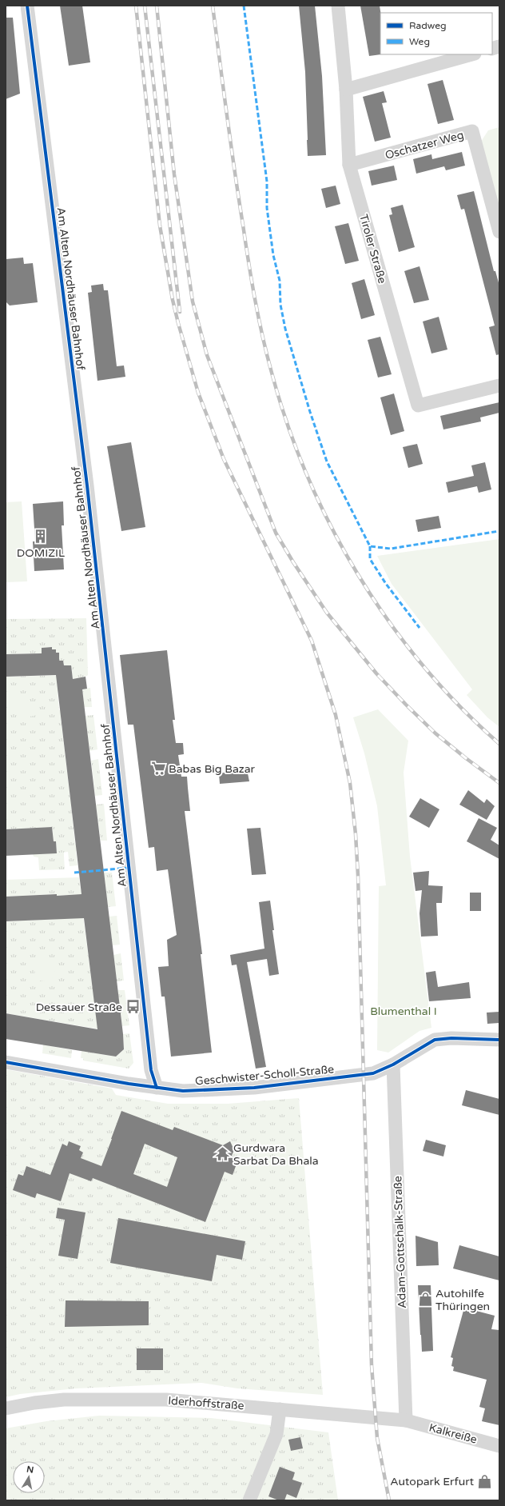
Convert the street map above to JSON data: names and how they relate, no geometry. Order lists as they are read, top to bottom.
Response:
{
  "streets": {
    "street": [
      "Oschatzer Weg",
      "Tiroler Straße",
      "Am Alten Nordhäuser Bahnhof",
      "Geschwister-Scholl-Straße",
      "Adam-Gottschalk-Straße",
      "Iderhoffstraße",
      "Kalkreiße"
    ]
  },
  "crossings": [
    ["Oschatzer Weg", "Tiroler Straße"],
    ["Am Alten Nordhäuser Bahnhof", "Geschwister-Scholl-Straße"],
    ["Geschwister-Scholl-Straße", "Adam-Gottschalk-Straße"],
    ["Adam-Gottschalk-Straße", "Iderhoffstraße"],
    ["Adam-Gottschalk-Straße", "Kalkreiße"],
    ["Iderhoffstraße", "Kalkreiße"]
  ],
  "parks": ["Blumenthal I"],
  "places": {
    "building": ["DOMIZIL"],
    "supermarket": ["Babas Big Bazar"],
    "bus stop": ["Dessauer Straße"],
    "temple": ["Gurdwara Sarbat Da Bhala"],
    "shop": ["Autohilfe Thüringen", "Autopark Erfurt"]
  },
  "legend": ["Radweg", "Weg"],
  "north": "top"
}
